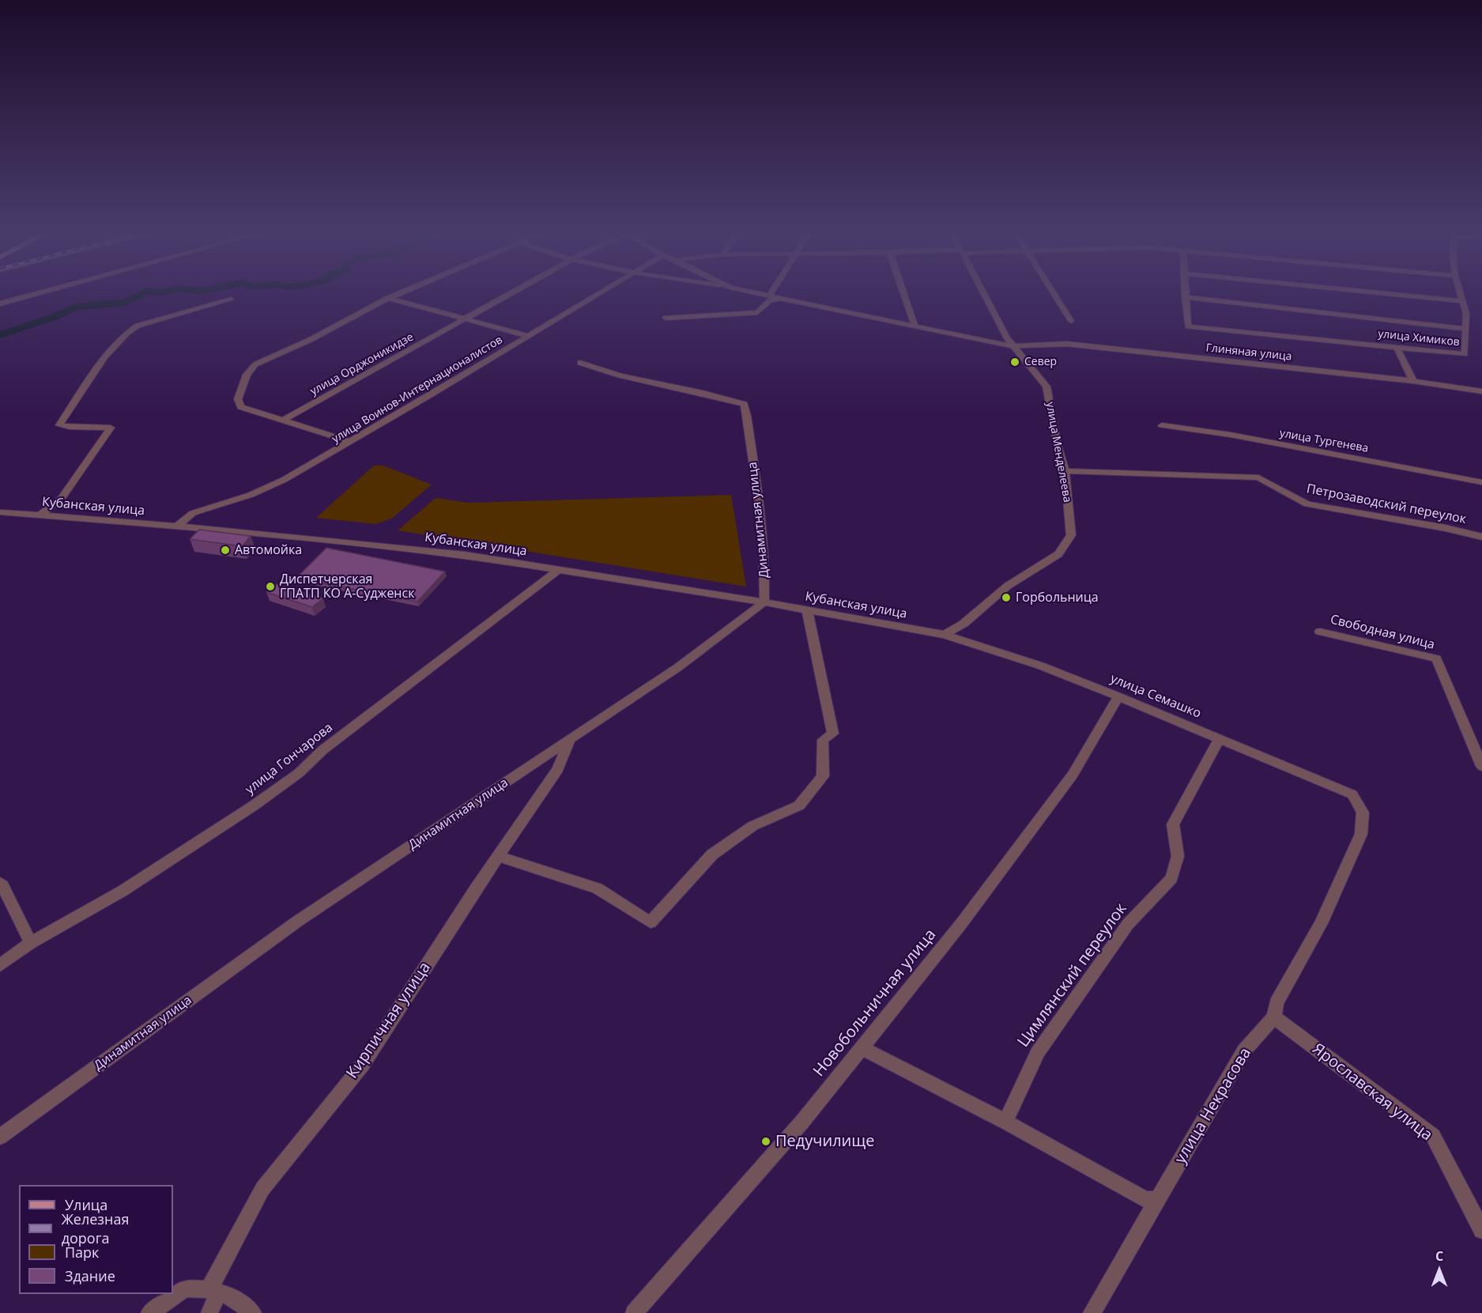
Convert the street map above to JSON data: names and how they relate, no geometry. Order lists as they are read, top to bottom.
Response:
{
  "streets": {
    "street": [
      "улица Химиков",
      "Глиняная улица",
      "улица Орджоникидзе",
      "улица Воинов-Интернационалистов",
      "улица Тургенева",
      "улица Менделеева",
      "Петрозаводский переулок",
      "Кубанская улица",
      "Динамитная улица",
      "Свободная улица",
      "улица Семашко",
      "улица Гончарова",
      "Цимлянский переулок",
      "Новобольничная улица",
      "Кирпичная улица",
      "Ярославская улица",
      "улица Некрасова"
    ]
  },
  "crossings": [
    ["Глиняная улица", "улица Менделеева"],
    ["улица Воинов-Интернационалистов", "Кубанская улица"],
    ["улица Менделеева", "Петрозаводский переулок"],
    ["улица Менделеева", "Кубанская улица"],
    ["улица Менделеева", "улица Семашко"],
    ["Кубанская улица", "Динамитная улица"],
    ["Кубанская улица", "улица Семашко"],
    ["Кубанская улица", "улица Гончарова"],
    ["Динамитная улица", "Кирпичная улица"],
    ["улица Семашко", "Цимлянский переулок"],
    ["улица Семашко", "Новобольничная улица"],
    ["улица Семашко", "улица Некрасова"],
    ["Ярославская улица", "улица Некрасова"]
  ],
  "places": [
    "Север",
    "Автомойка",
    "Диспетчерская ГПАТП КО А-Судженск",
    "Горбольница",
    "Педучилище"
  ],
  "legend": [
    "Улица",
    "Железная дорога",
    "Парк",
    "Здание"
  ],
  "north": "top"
}
